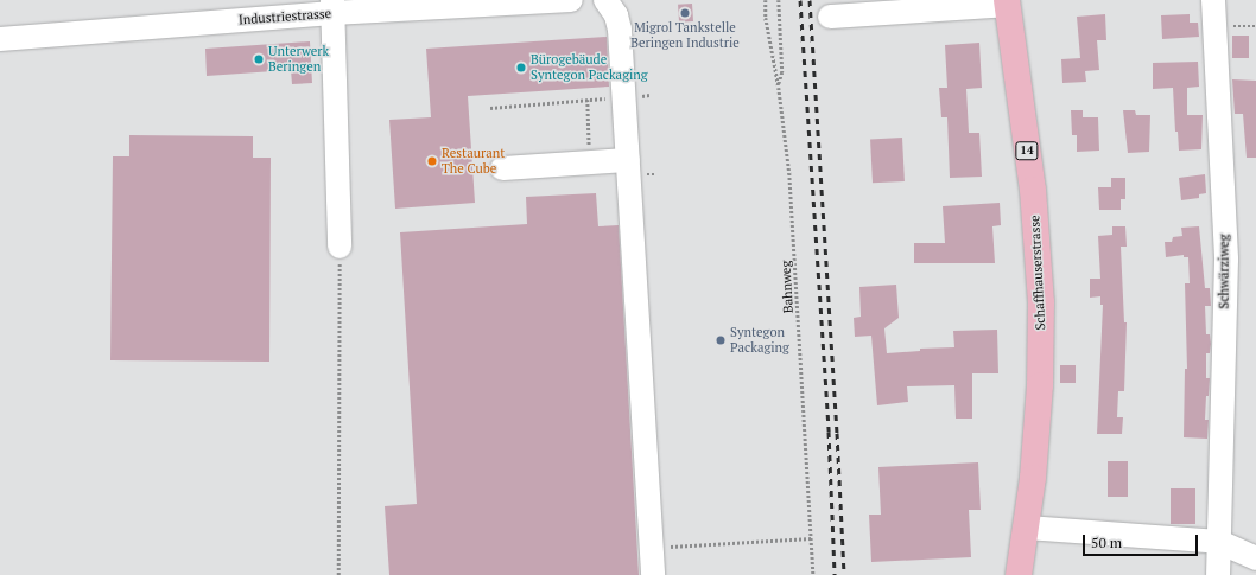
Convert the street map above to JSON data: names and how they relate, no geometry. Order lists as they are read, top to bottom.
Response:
{
  "streets": {
    "main road": ["14", "Schaffhauserstrasse"],
    "street": ["Industriestrasse", "Schwärziweg"],
    "path": ["Bahnweg"]
  },
  "places": [
    "Migrol Tankstelle Beringen Industrie",
    "Unterwerk Beringen",
    "Bürogebäude Syntegon Packaging",
    "Restaurant The Cube",
    "Syntegon Packaging"
  ],
  "scale_bar": "50 m"
}
